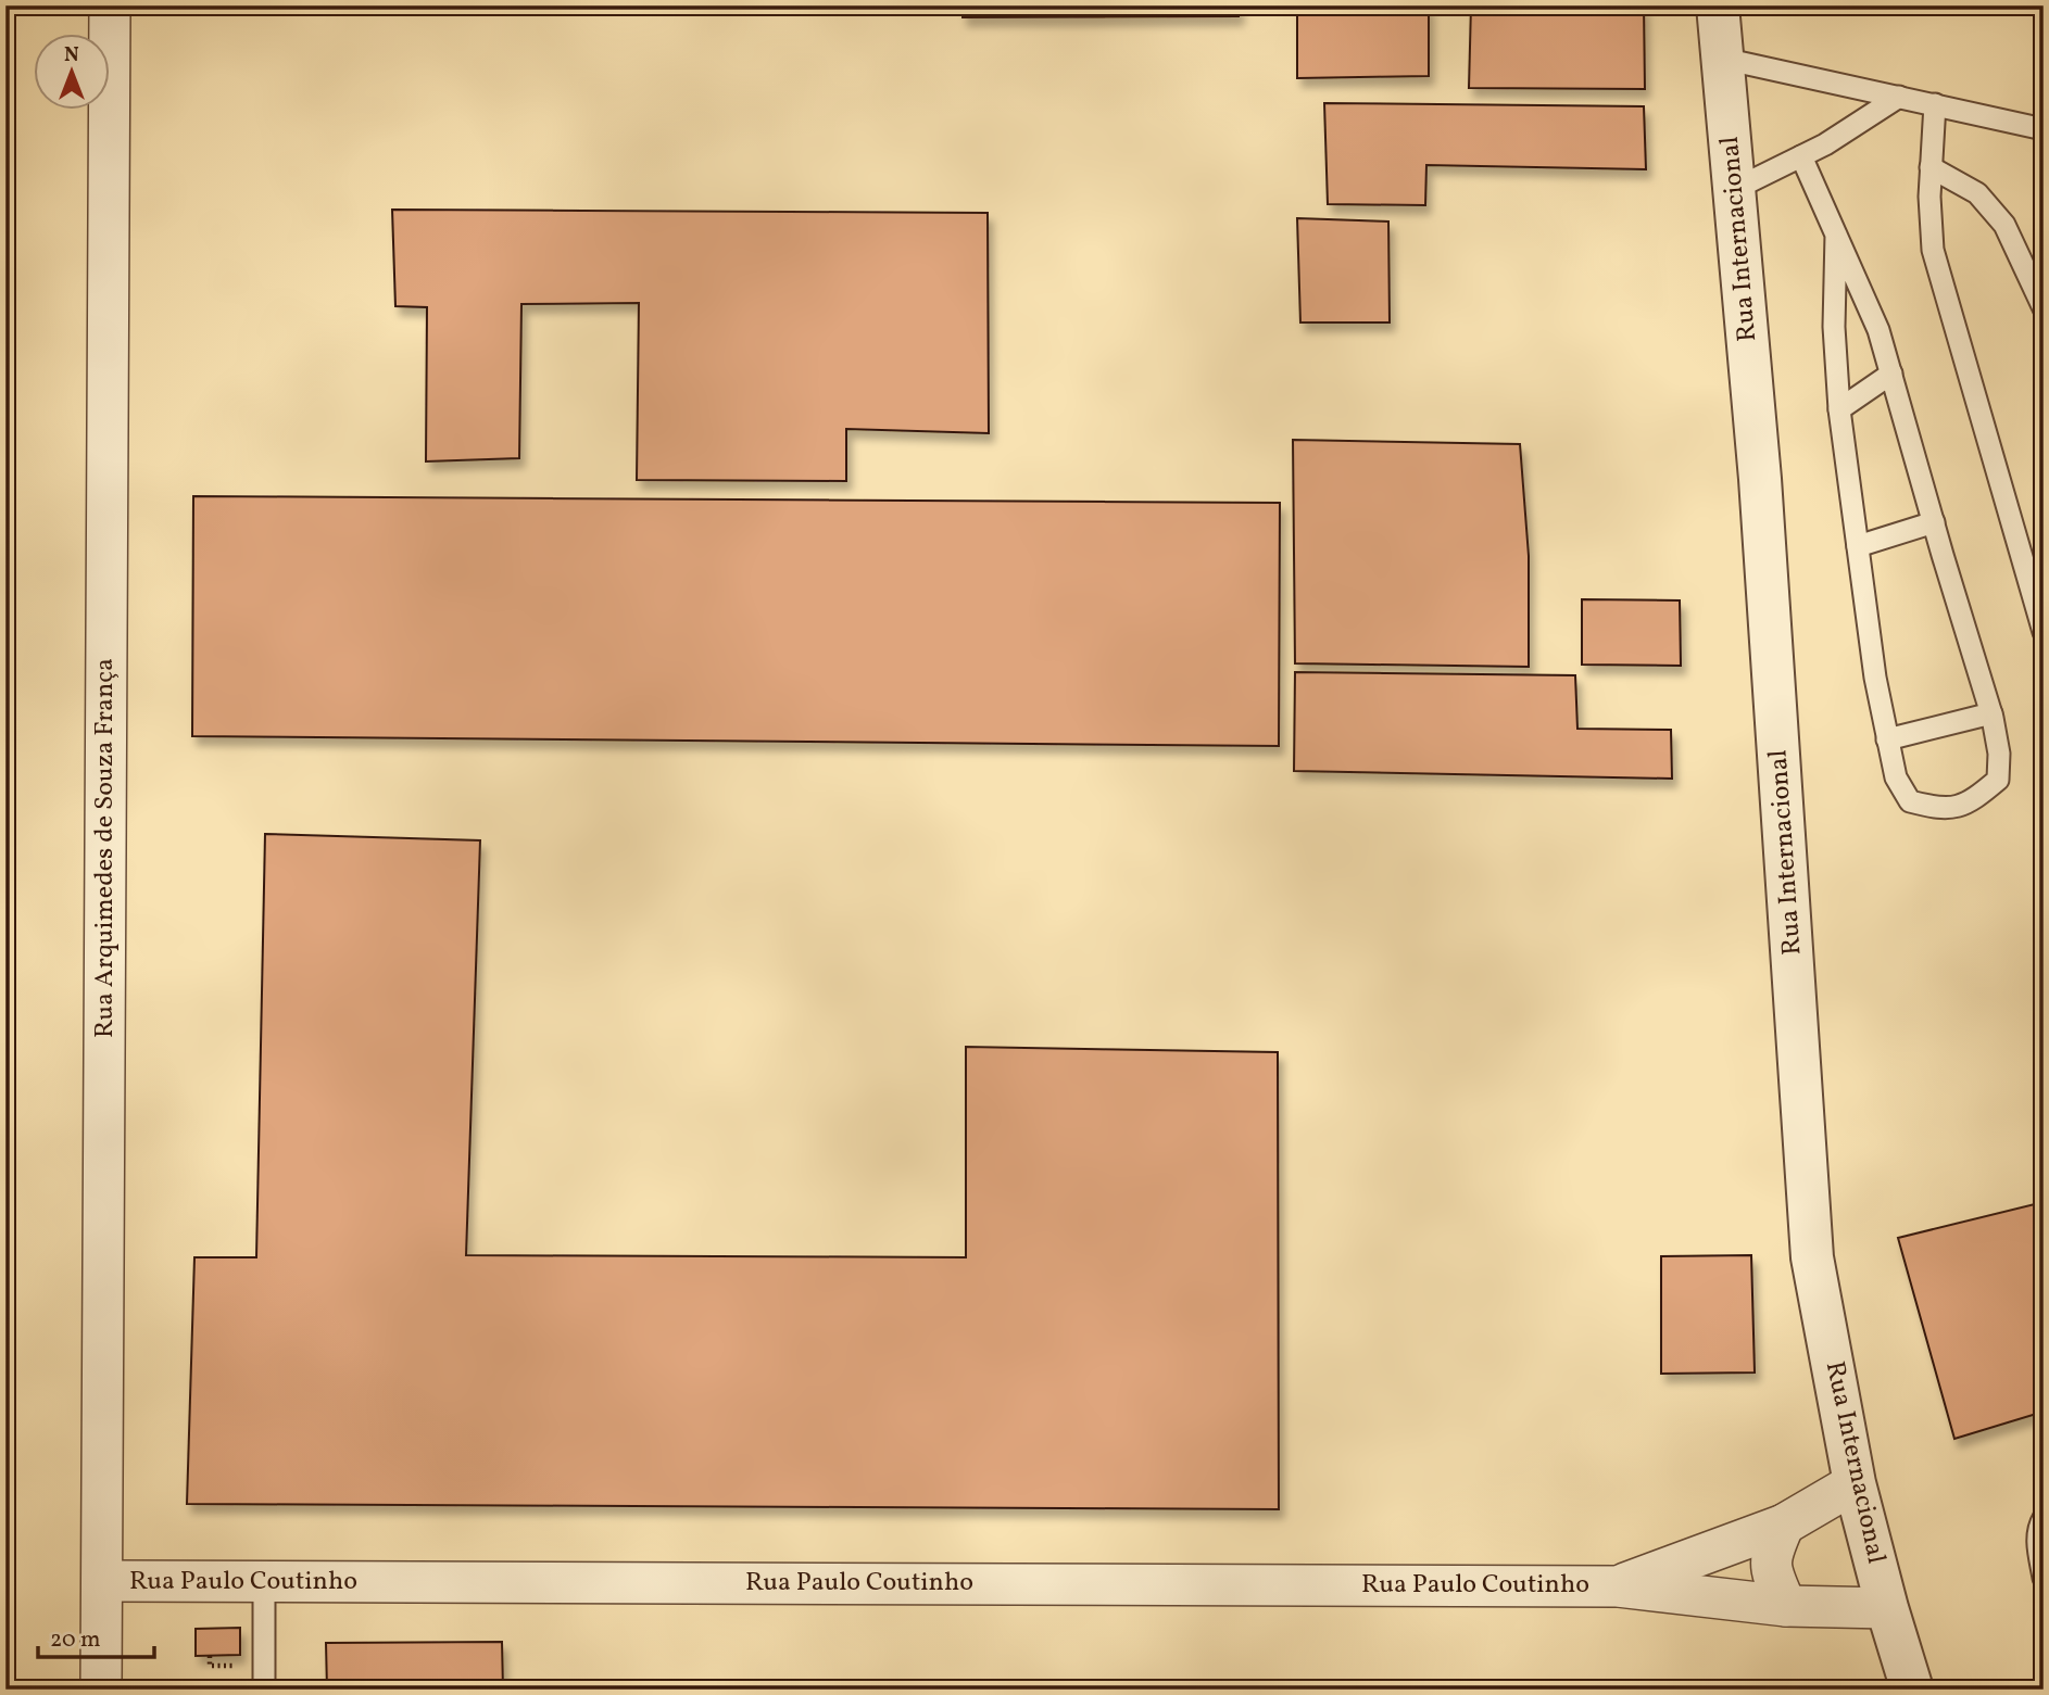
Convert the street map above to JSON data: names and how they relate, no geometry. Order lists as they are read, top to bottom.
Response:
{
  "streets": {
    "street": ["Rua Internacional", "Rua Arquimedes de Souza França", "Rua Paulo Coutinho"]
  },
  "crossings": [
    ["Rua Internacional", "Rua Paulo Coutinho"],
    ["Rua Arquimedes de Souza França", "Rua Paulo Coutinho"]
  ],
  "scale_bar": "20 m",
  "north": "top"
}
